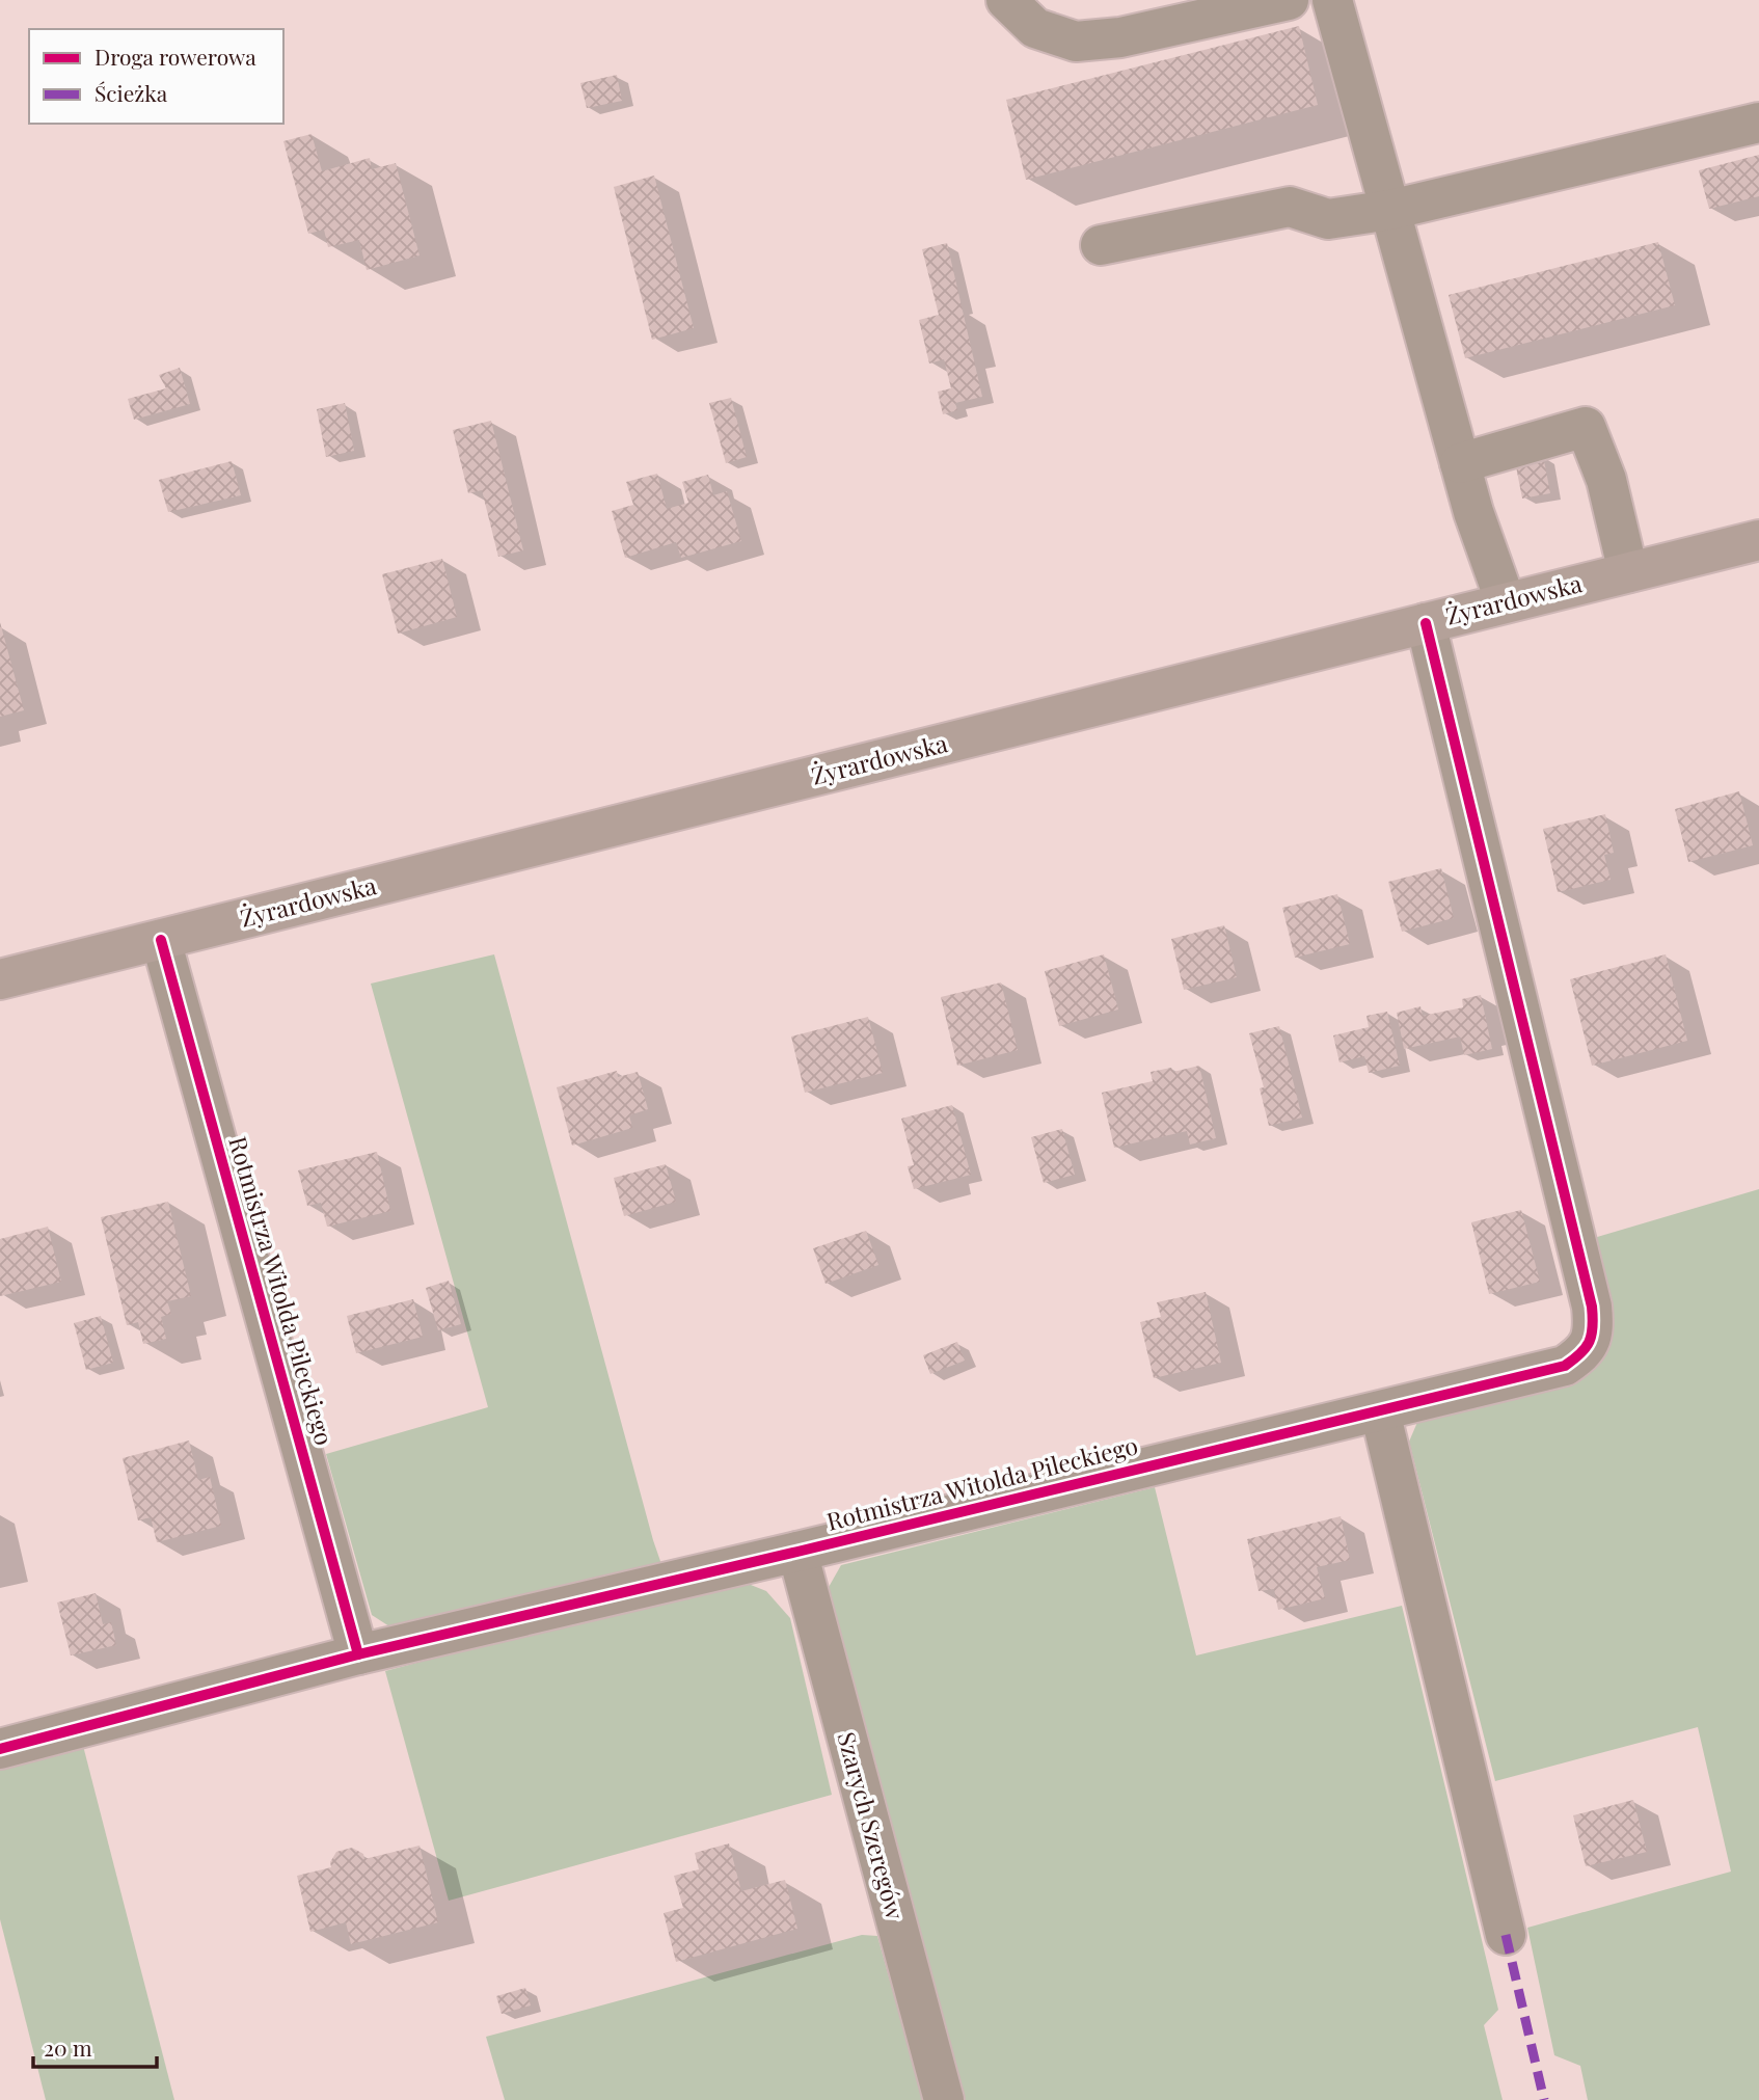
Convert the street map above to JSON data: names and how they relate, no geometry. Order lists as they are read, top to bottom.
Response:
{
  "streets": {
    "main road": ["Żyrardowska"],
    "street": ["Rotmistrza Witolda Pileckiego", "Szarych Szeregów"]
  },
  "crossings": [
    ["Żyrardowska", "Rotmistrza Witolda Pileckiego"],
    ["Rotmistrza Witolda Pileckiego", "Szarych Szeregów"]
  ],
  "legend": ["Droga rowerowa", "Ścieżka"],
  "scale_bar": "20 m"
}
